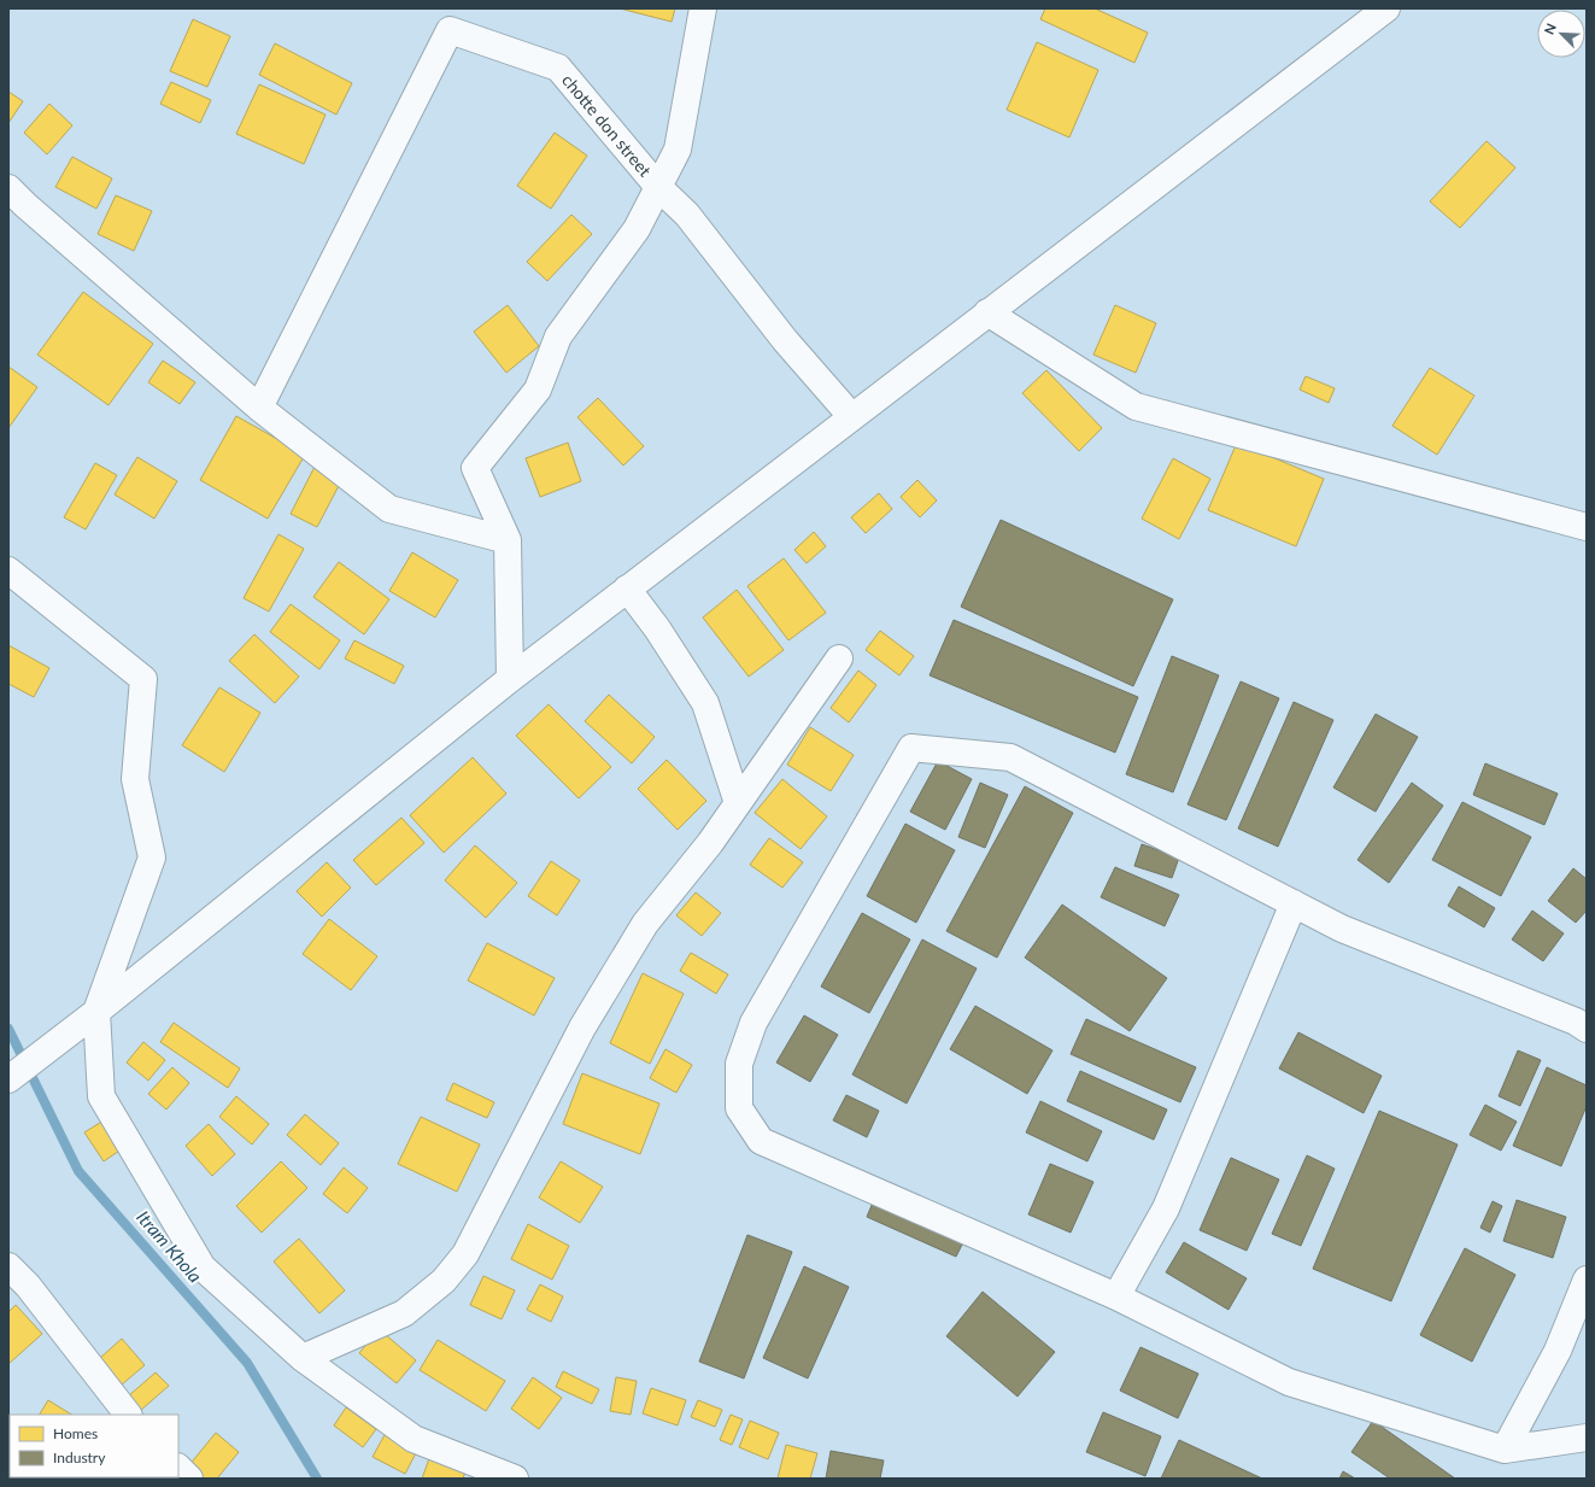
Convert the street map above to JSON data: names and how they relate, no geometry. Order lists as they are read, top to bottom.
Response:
{
  "streets": {
    "street": ["chotte don street"]
  },
  "water": ["Itram Khola"],
  "legend": ["Homes", "Industry"],
  "north": "top left"
}
